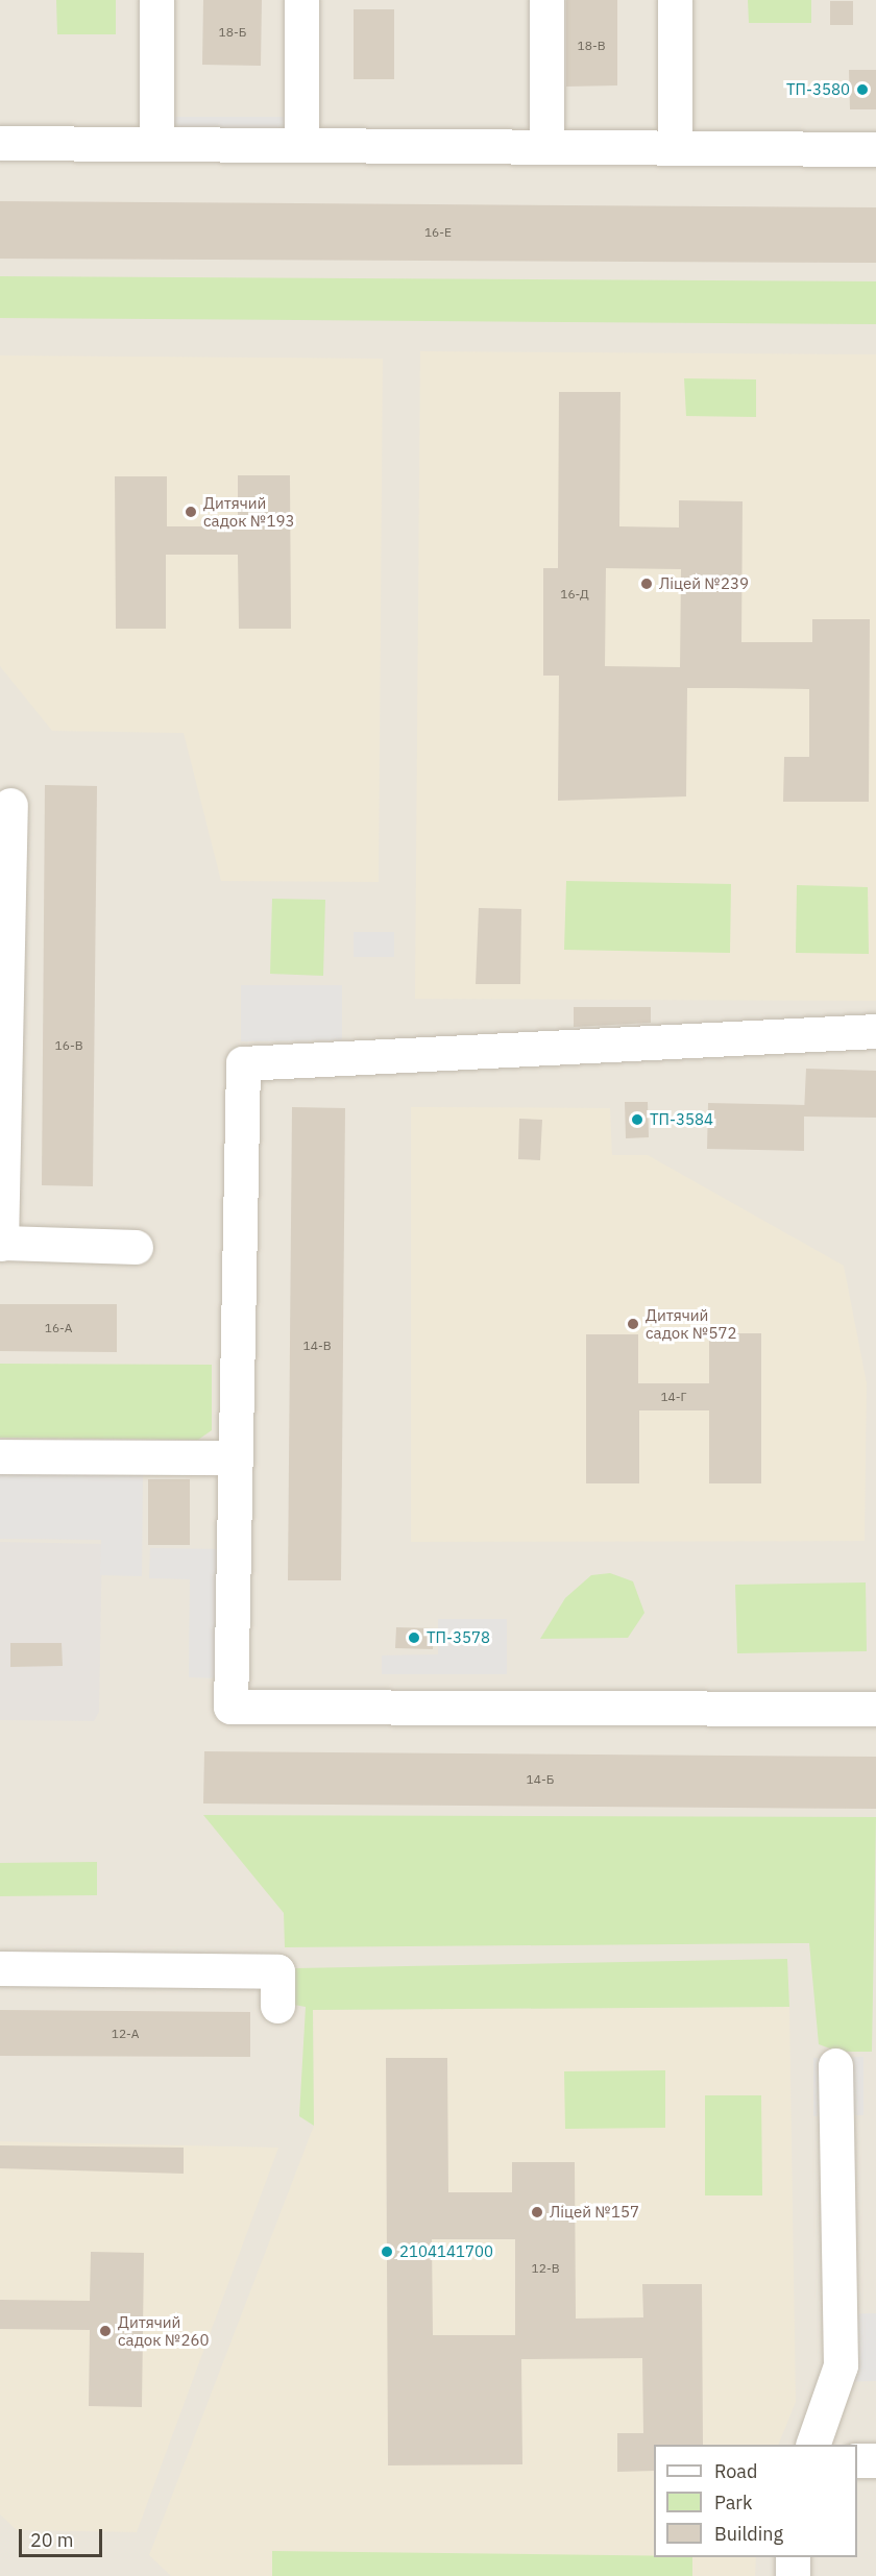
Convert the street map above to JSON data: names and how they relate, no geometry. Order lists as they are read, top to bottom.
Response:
{
  "places": [
    "ТП-3580",
    "Дитячий садок №193",
    "Ліцей №239",
    "ТП-3584",
    "Дитячий садок №572",
    "ТП-3578",
    "Ліцей №157",
    "2104141700",
    "Дитячий садок №260"
  ],
  "house_numbers": [
    "18-Б",
    "18-В",
    "16-Е",
    "16-Д",
    "16-В",
    "16-А",
    "14-В",
    "14-Г",
    "14-Б",
    "12-А",
    "12-В"
  ],
  "legend": ["Road", "Park", "Building"],
  "scale_bar": "20 m"
}
